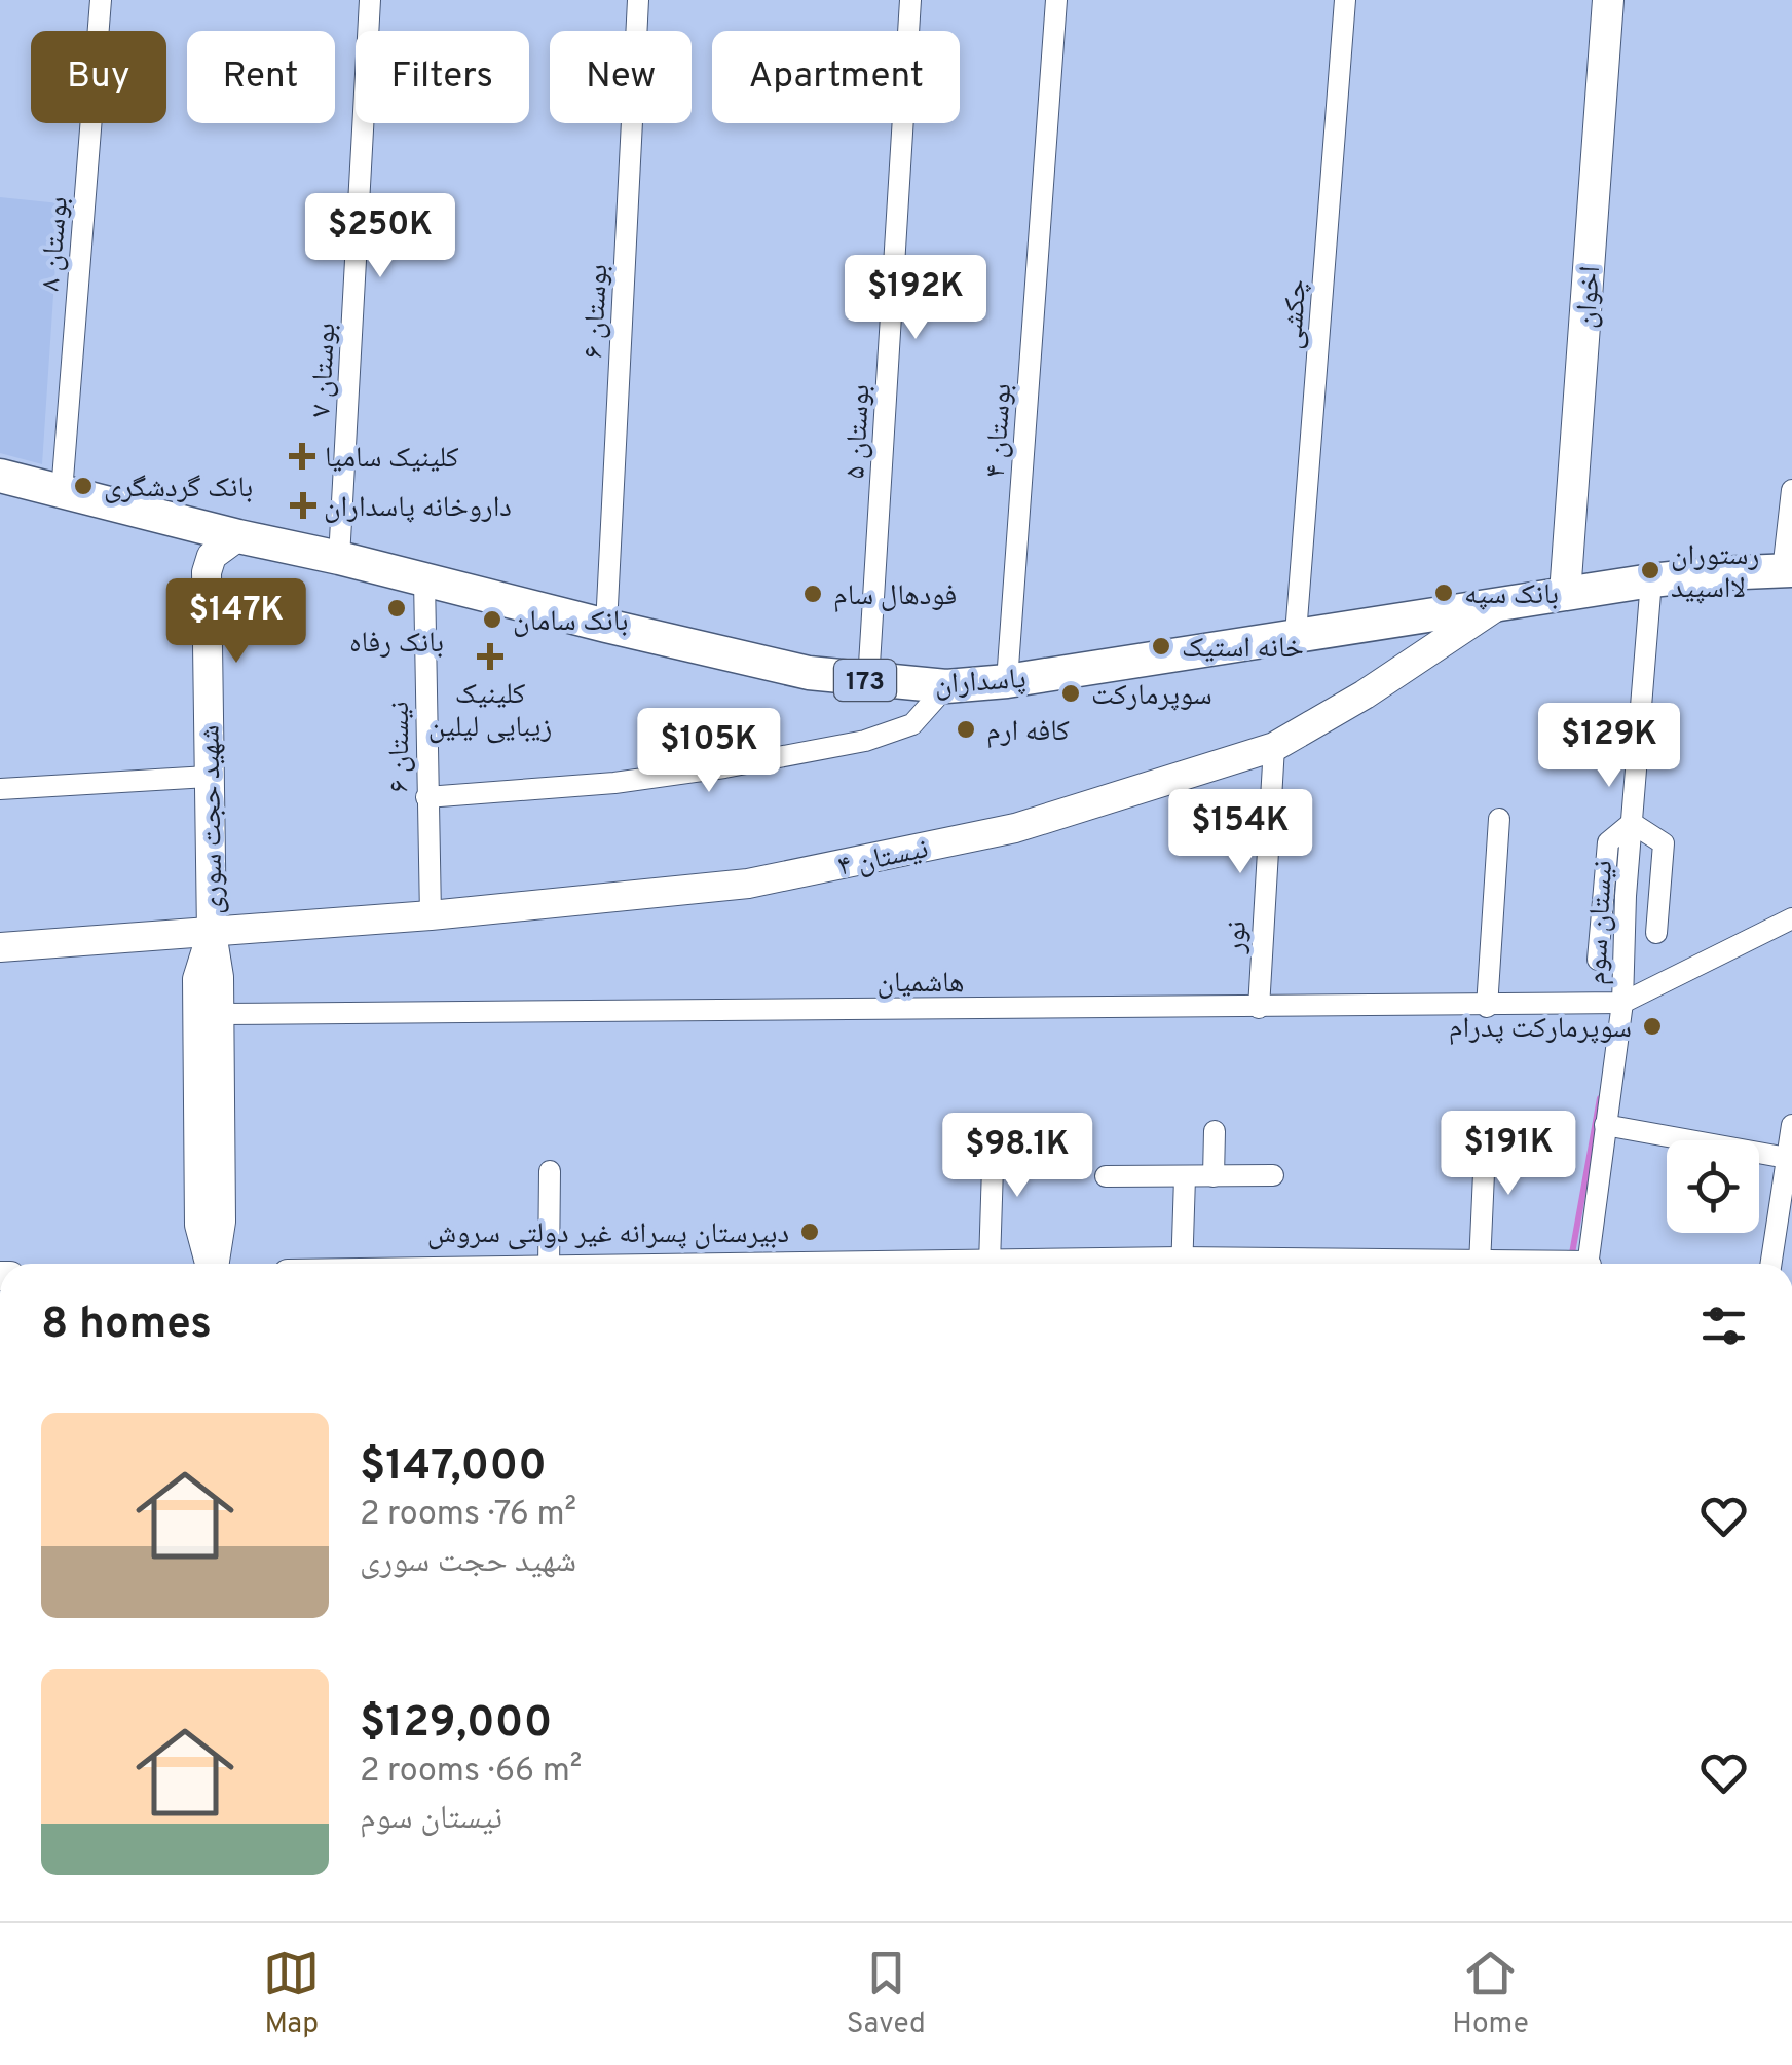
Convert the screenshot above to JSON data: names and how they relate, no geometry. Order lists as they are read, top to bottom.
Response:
{
  "streets": {
    "main road": ["اخوان", "173", "پاسداران"],
    "street": [
      "بوستان ۸",
      "بوستان ۶",
      "چکشی",
      "بوستان ۷",
      "بوستان ۴",
      "بوستان ۵",
      "نیستان ۶",
      "شهید حجت سوری",
      "نیستان ۴",
      "نیستان سوم",
      "نور",
      "هاشمیان"
    ]
  },
  "crossings": [
    ["بوستان ۸", "پاسداران"],
    ["اخوان", "پاسداران"],
    ["بوستان ۶", "پاسداران"],
    ["چکشی", "پاسداران"],
    ["بوستان ۷", "پاسداران"],
    ["بوستان ۴", "پاسداران"],
    ["بوستان ۵", "پاسداران"],
    ["پاسداران", "نیستان ۶"],
    ["پاسداران", "شهید حجت سوری"],
    ["پاسداران", "نیستان ۴"],
    ["پاسداران", "نیستان سوم"],
    ["نیستان ۶", "نیستان ۴"],
    ["شهید حجت سوری", "نیستان ۴"],
    ["شهید حجت سوری", "هاشمیان"],
    ["نیستان ۴", "نور"],
    ["نیستان سوم", "هاشمیان"],
    ["نور", "هاشمیان"]
  ],
  "places": {
    "health": ["کلینیک سامیا", "داروخانه پاسداران", "کلینیک زیبایی لیلین"],
    "other": [
      "بانک گردشگری",
      "رستوران لااسپید",
      "بانک سپه",
      "فودهال سام",
      "بانک رفاه",
      "بانک سامان",
      "خانه استیک",
      "سوپرمارکت",
      "کافه ارم",
      "سوپرمارکت پدرام",
      "دبیرستان پسرانه غیر دولتی سروش"
    ]
  },
  "page": {
    "chip": [
      "Buy",
      "Rent",
      "Filters",
      "New",
      "Apartment"
    ],
    "price": [
      "$250K",
      "$192K",
      "$147K",
      "$129K",
      "$105K",
      "$154K",
      "$191K",
      "$98.1K"
    ],
    "heading": "8 homes",
    "list": [
      {
        "name": "$147,000",
        "note": "2 rooms · 76 m² · شهید حجت سوری"
      },
      {
        "name": "$129,000",
        "note": "2 rooms · 66 m² · نیستان سوم"
      }
    ],
    "tabs": ["Map", "Saved", "Home"]
  }
}
